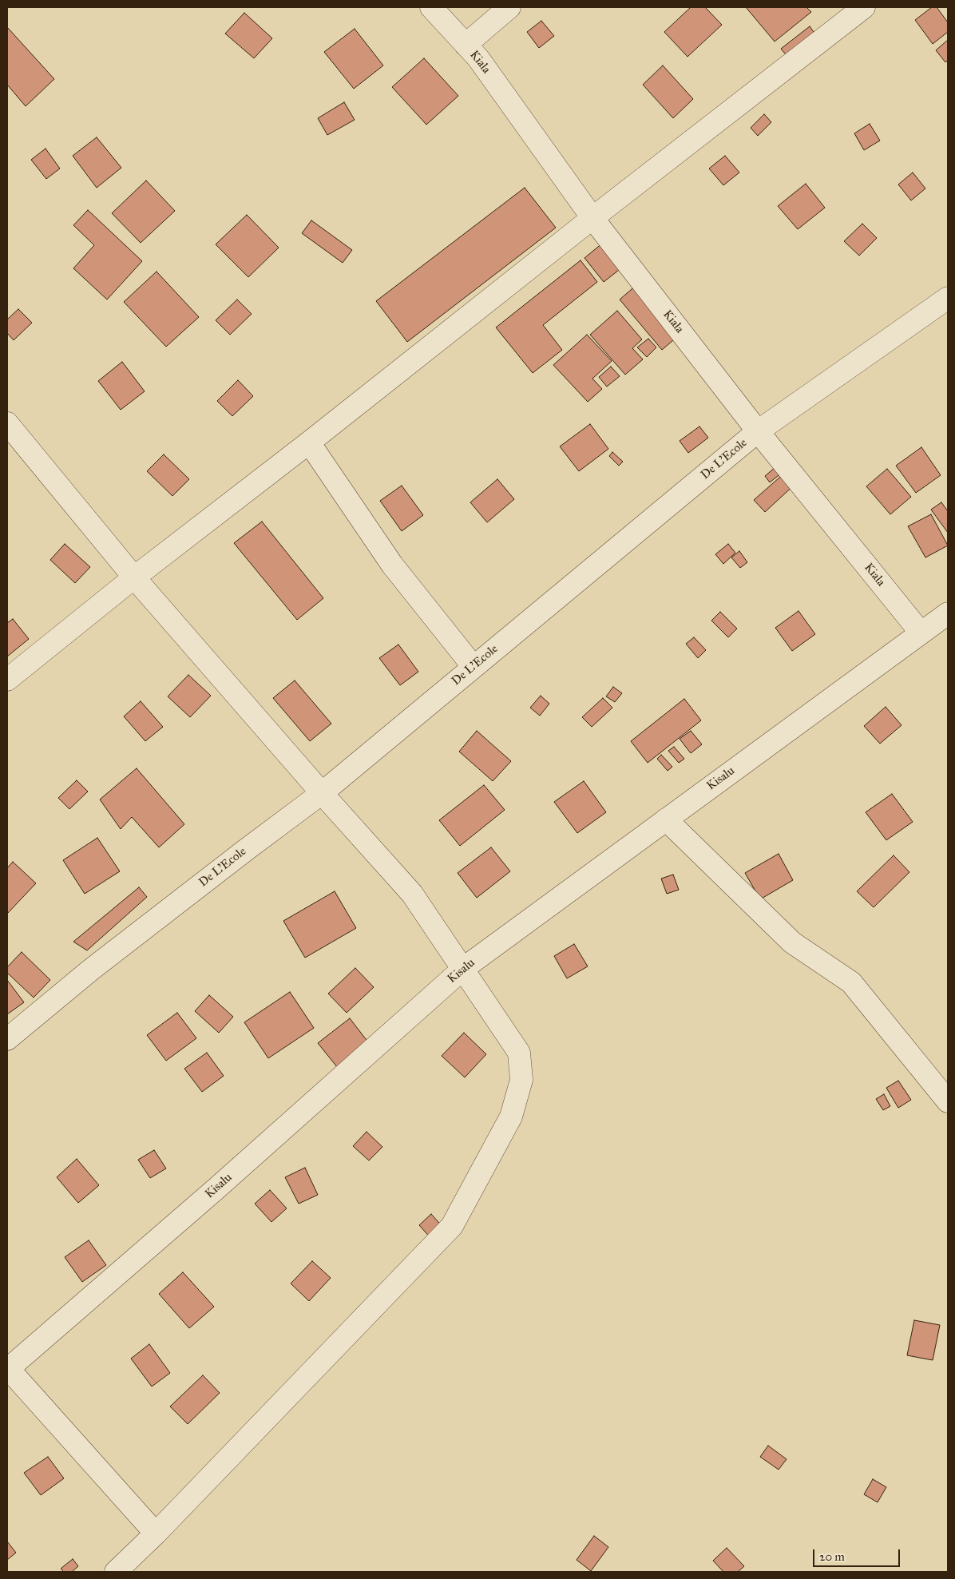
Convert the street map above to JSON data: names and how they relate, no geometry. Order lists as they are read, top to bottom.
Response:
{
  "streets": {
    "street": ["Kiala", "De L'Ecole", "Kisalu"]
  },
  "crossings": [
    ["Kiala", "De L'Ecole"],
    ["Kiala", "Kisalu"]
  ],
  "scale_bar": "20 m"
}
